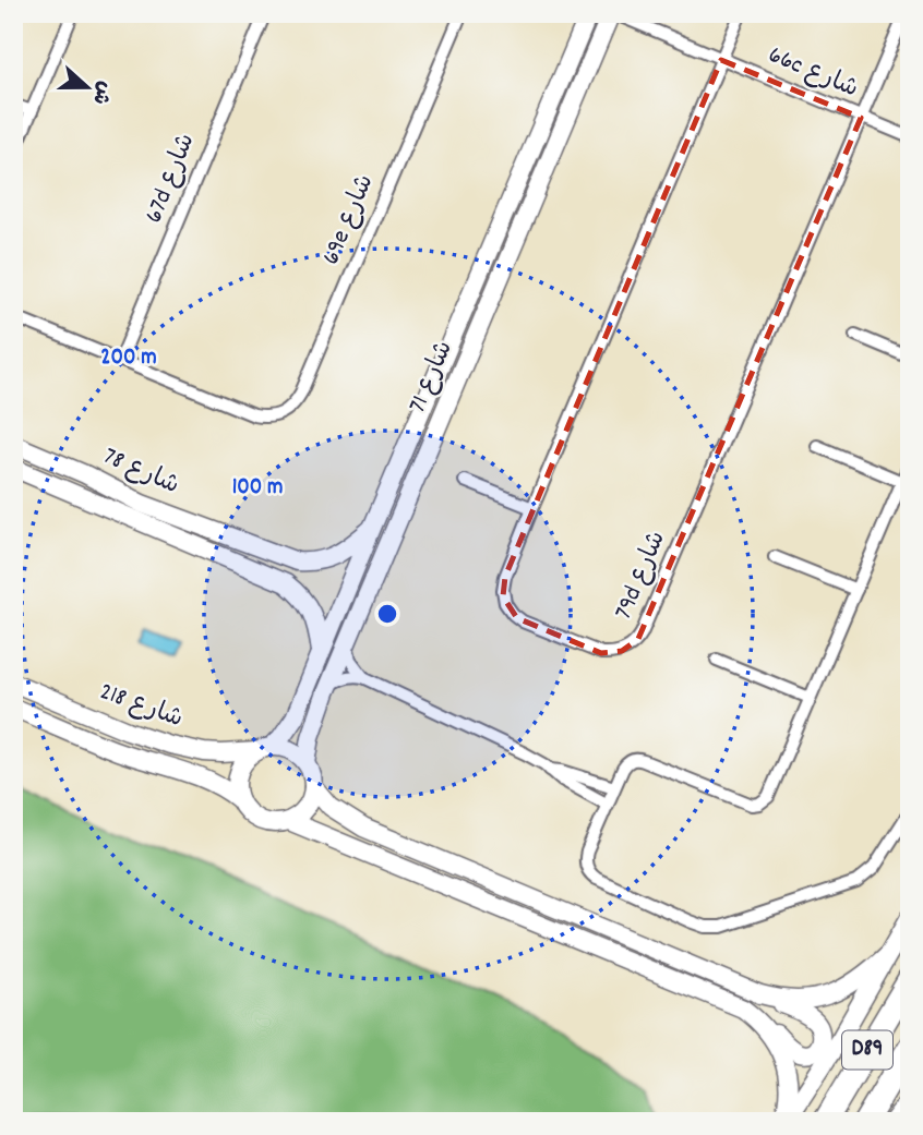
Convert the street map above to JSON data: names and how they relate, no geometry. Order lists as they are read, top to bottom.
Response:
{
  "streets": {
    "highway": ["D89"],
    "street": [
      "66c شارع",
      "67d شارع",
      "69e شارع",
      "شارع 71",
      "شارع 78",
      "79d شارع",
      "شارع 218"
    ]
  },
  "crossings": [
    ["66c شارع", "شارع 71"],
    ["66c شارع", "79d شارع"],
    ["67d شارع", "69e شارع"],
    ["شارع 71", "شارع 78"],
    ["شارع 71", "شارع 218"]
  ],
  "north": "right",
  "rings": ["200 m", "100 m"]
}
